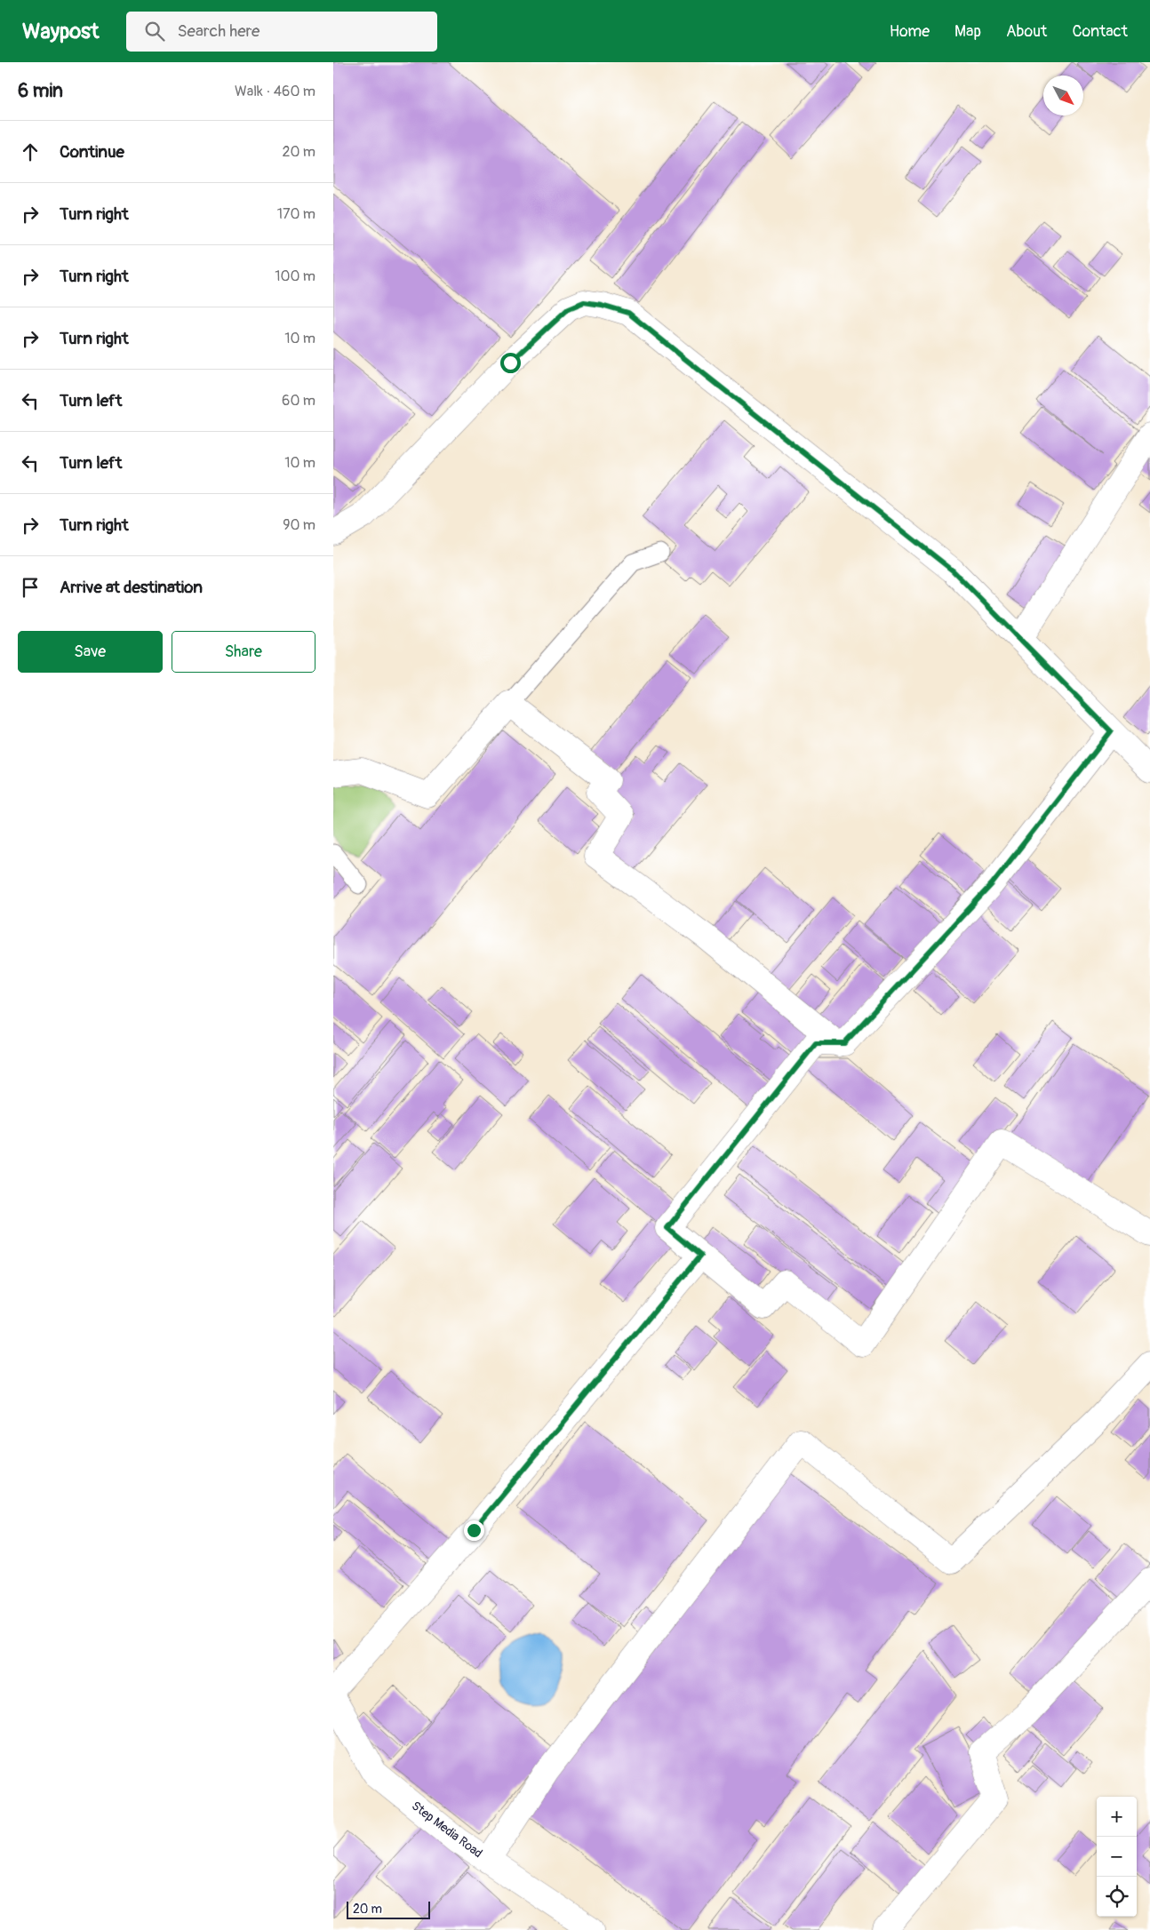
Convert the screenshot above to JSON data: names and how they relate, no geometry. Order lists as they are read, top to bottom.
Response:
{
  "streets": {
    "street": ["Step Media Road"]
  },
  "scale_bar": "20 m",
  "north": "bottom right",
  "page": {
    "header": "Waypost",
    "search": "Search here",
    "nav": [
      "Home",
      "Map",
      "About",
      "Contact"
    ],
    "heading": ["6 min", "Walk · 460 m"],
    "list": [
      ["Continue", "20 m"],
      ["Turn right", "170 m"],
      ["Turn right", "100 m"],
      ["Turn right", "10 m"],
      ["Turn left", "60 m"],
      ["Turn left", "10 m"],
      ["Turn right", "90 m"],
      "Arrive at destination"
    ],
    "buttons": ["Save", "Share"],
    "map_buttons": ["+", "−"],
    "scale": "20 m"
  }
}
